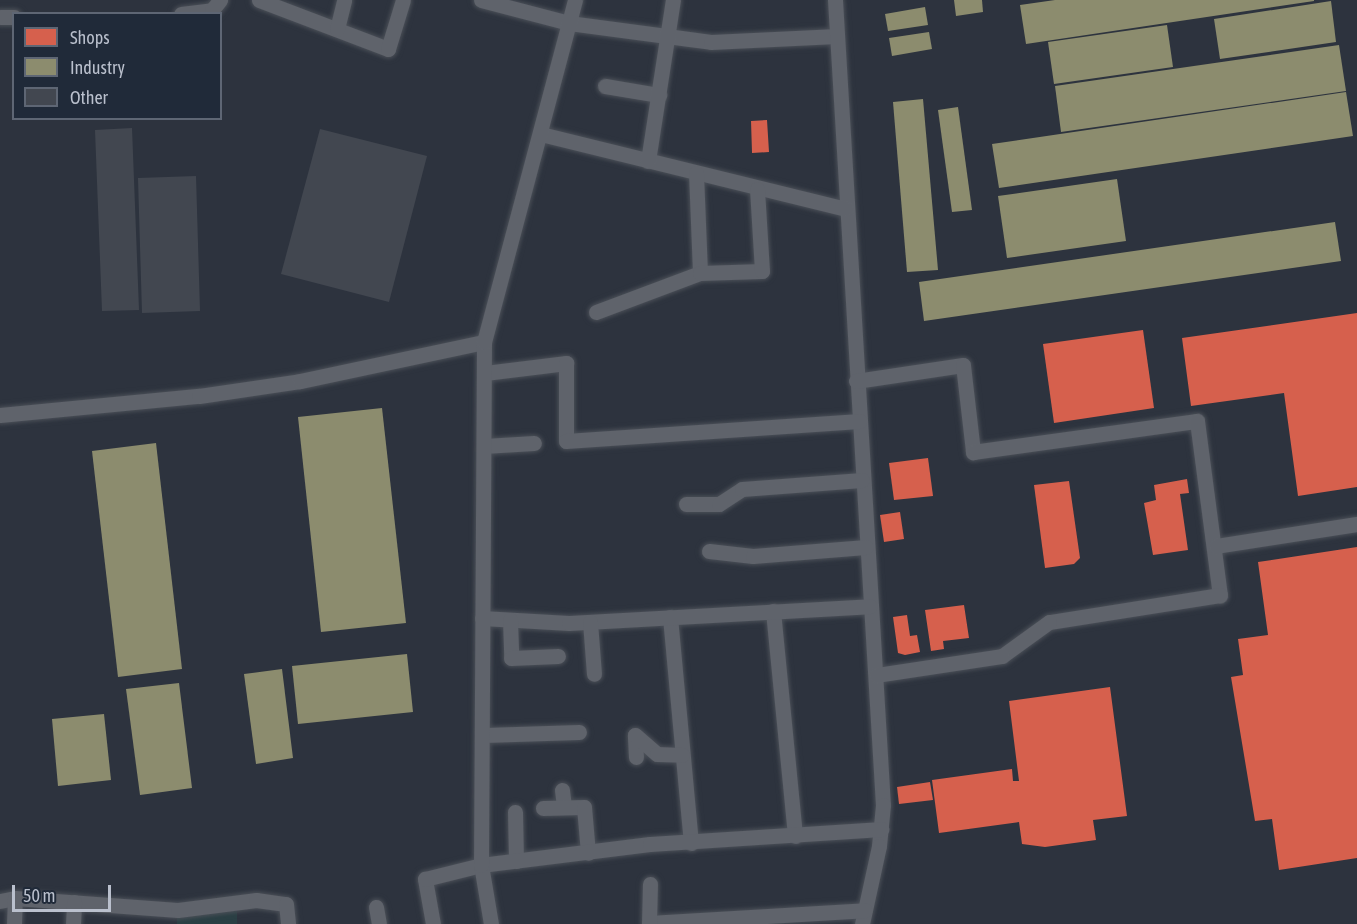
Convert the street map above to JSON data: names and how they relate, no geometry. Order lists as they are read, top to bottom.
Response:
{
  "legend": ["Shops", "Industry", "Other"],
  "scale_bar": "50 m"
}
